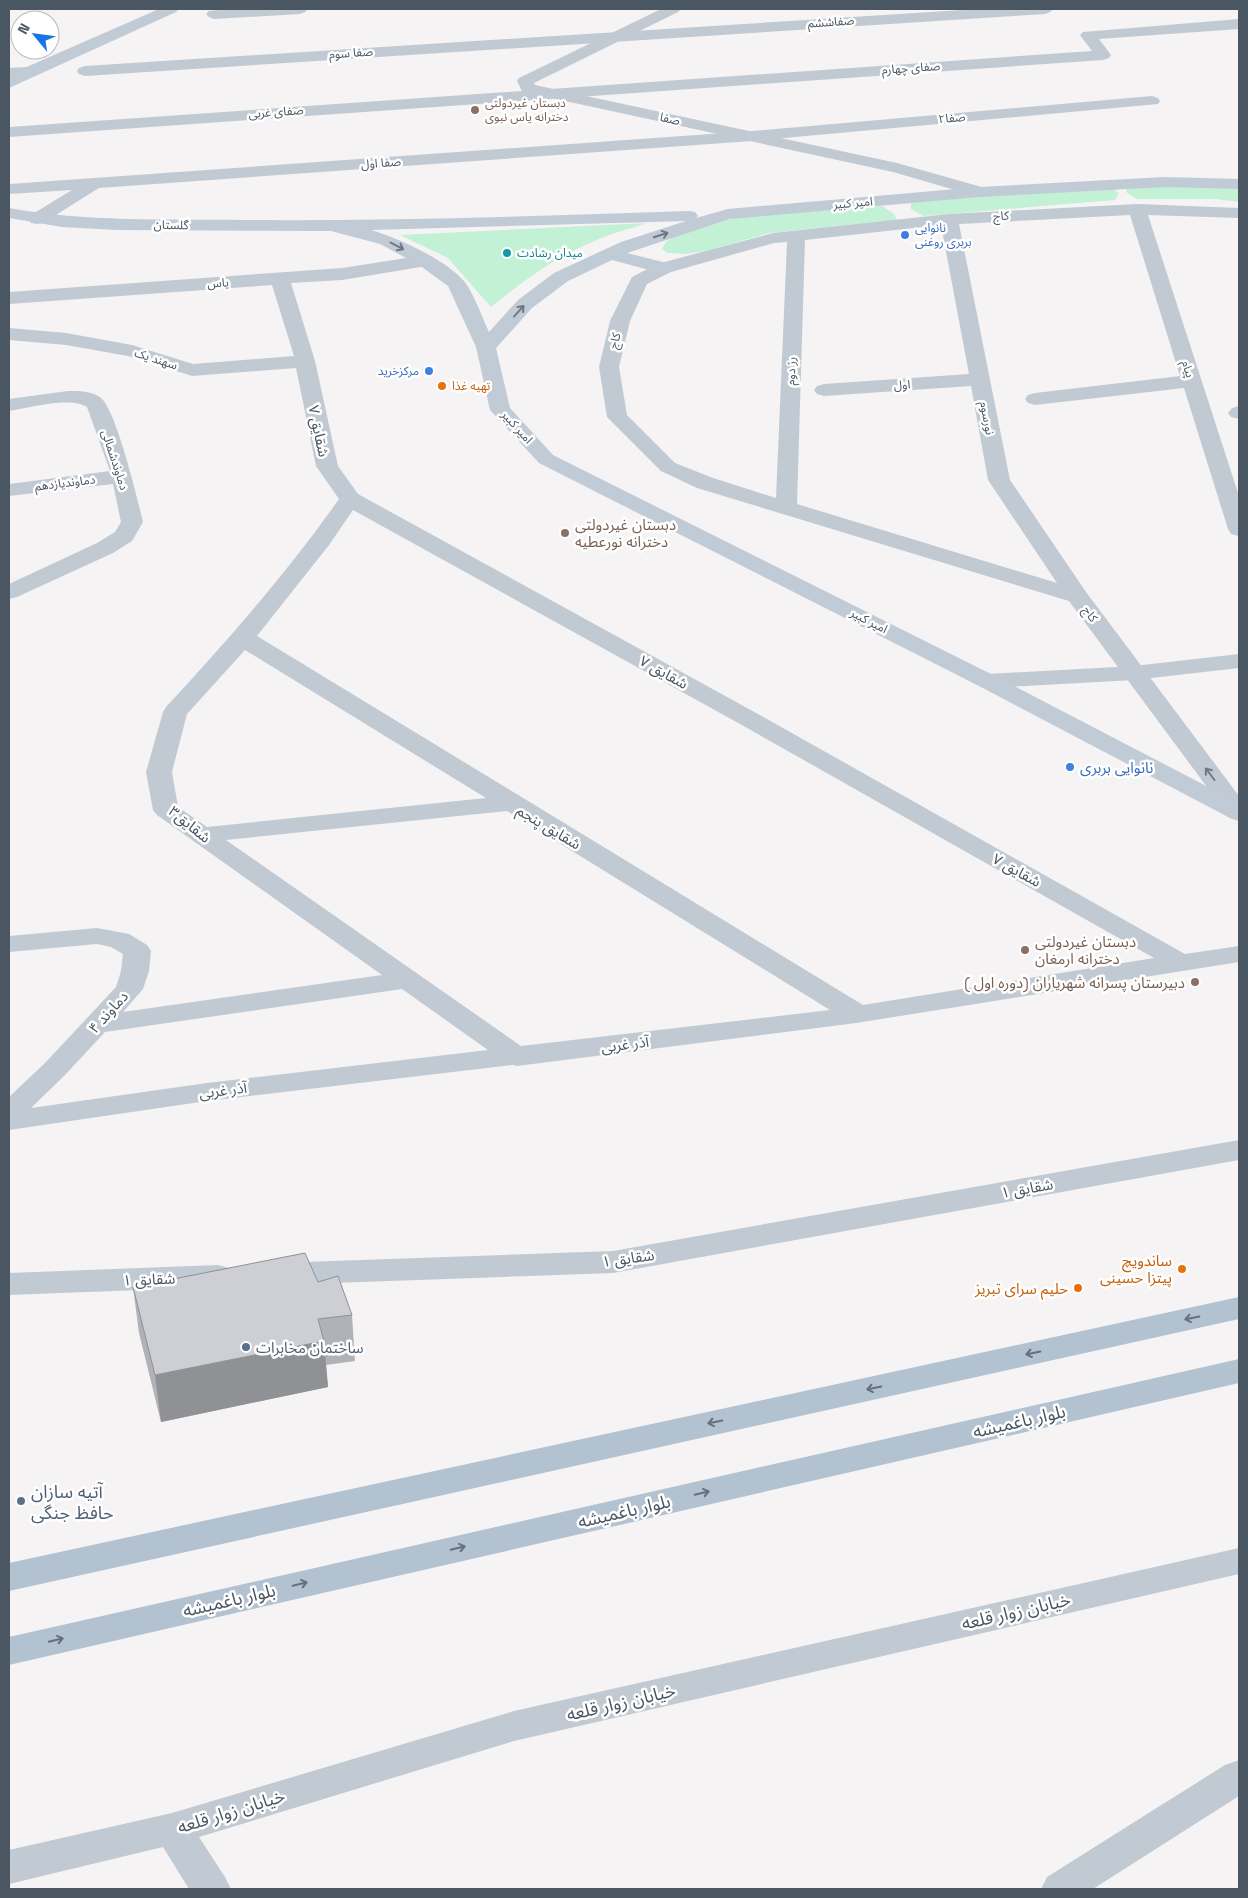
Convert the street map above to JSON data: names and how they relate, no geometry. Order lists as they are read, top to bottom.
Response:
{
  "streets": {
    "main road": ["امیر کبیر", "گلستان", "بلوار باغمیشه"],
    "street": [
      "صفاششم",
      "صفا سوم",
      "صفای چهارم",
      "صفای غربی",
      "صفا۲",
      "صفا",
      "صفا اول",
      "کاج",
      "یاس",
      "سهند یک",
      "پیام",
      "رز دوم",
      "اول",
      "نورسوم",
      "شقایق ۷",
      "دماوندشمالی",
      "دماوندیازدهم",
      "شقایق۳",
      "شقایق پنجم",
      "دماوند ۴",
      "آذر غربی",
      "شقایق ۱",
      "خیابان زوار قلعه"
    ]
  },
  "crossings": [
    ["صفاششم", "صفا سوم"],
    ["صفای چهارم", "صفای غربی"],
    ["صفای چهارم", "صفا"],
    ["صفای غربی", "صفا"],
    ["صفا۲", "صفا"],
    ["صفا۲", "صفا اول"],
    ["صفا", "صفا اول"],
    ["صفا", "امیر کبیر"],
    ["امیر کبیر", "کاج"],
    ["کاج", "پیام"],
    ["کاج", "رز دوم"],
    ["کاج", "نورسوم"],
    ["یاس", "شقایق ۷"],
    ["سهند یک", "شقایق ۷"],
    ["اول", "نورسوم"],
    ["شقایق ۷", "شقایق۳"],
    ["شقایق ۷", "آذر غربی"],
    ["دماوندشمالی", "دماوندیازدهم"],
    ["شقایق۳", "شقایق پنجم"],
    ["شقایق۳", "آذر غربی"],
    ["شقایق پنجم", "آذر غربی"]
  ],
  "places": [
    "دبستان غیردولتی دخترانه یاس نبوی",
    "نانوایی بربری روغنی",
    "میدان رشادت",
    "مرکزخرید",
    "تهیه غذا",
    "دبستان غیردولتی دخترانه نورعطیه",
    "نانوایی بربری",
    "دبستان غیردولتی دخترانه ارمغان",
    "دبیرستان پسرانه شهریاران (دوره اول )",
    "ساندویچ پیتزا حسینی",
    "حلیم سرای تبریز",
    "ساختمان مخابرات",
    "آتیه سازان حافظ جنگی"
  ],
  "north": "top left"
}
